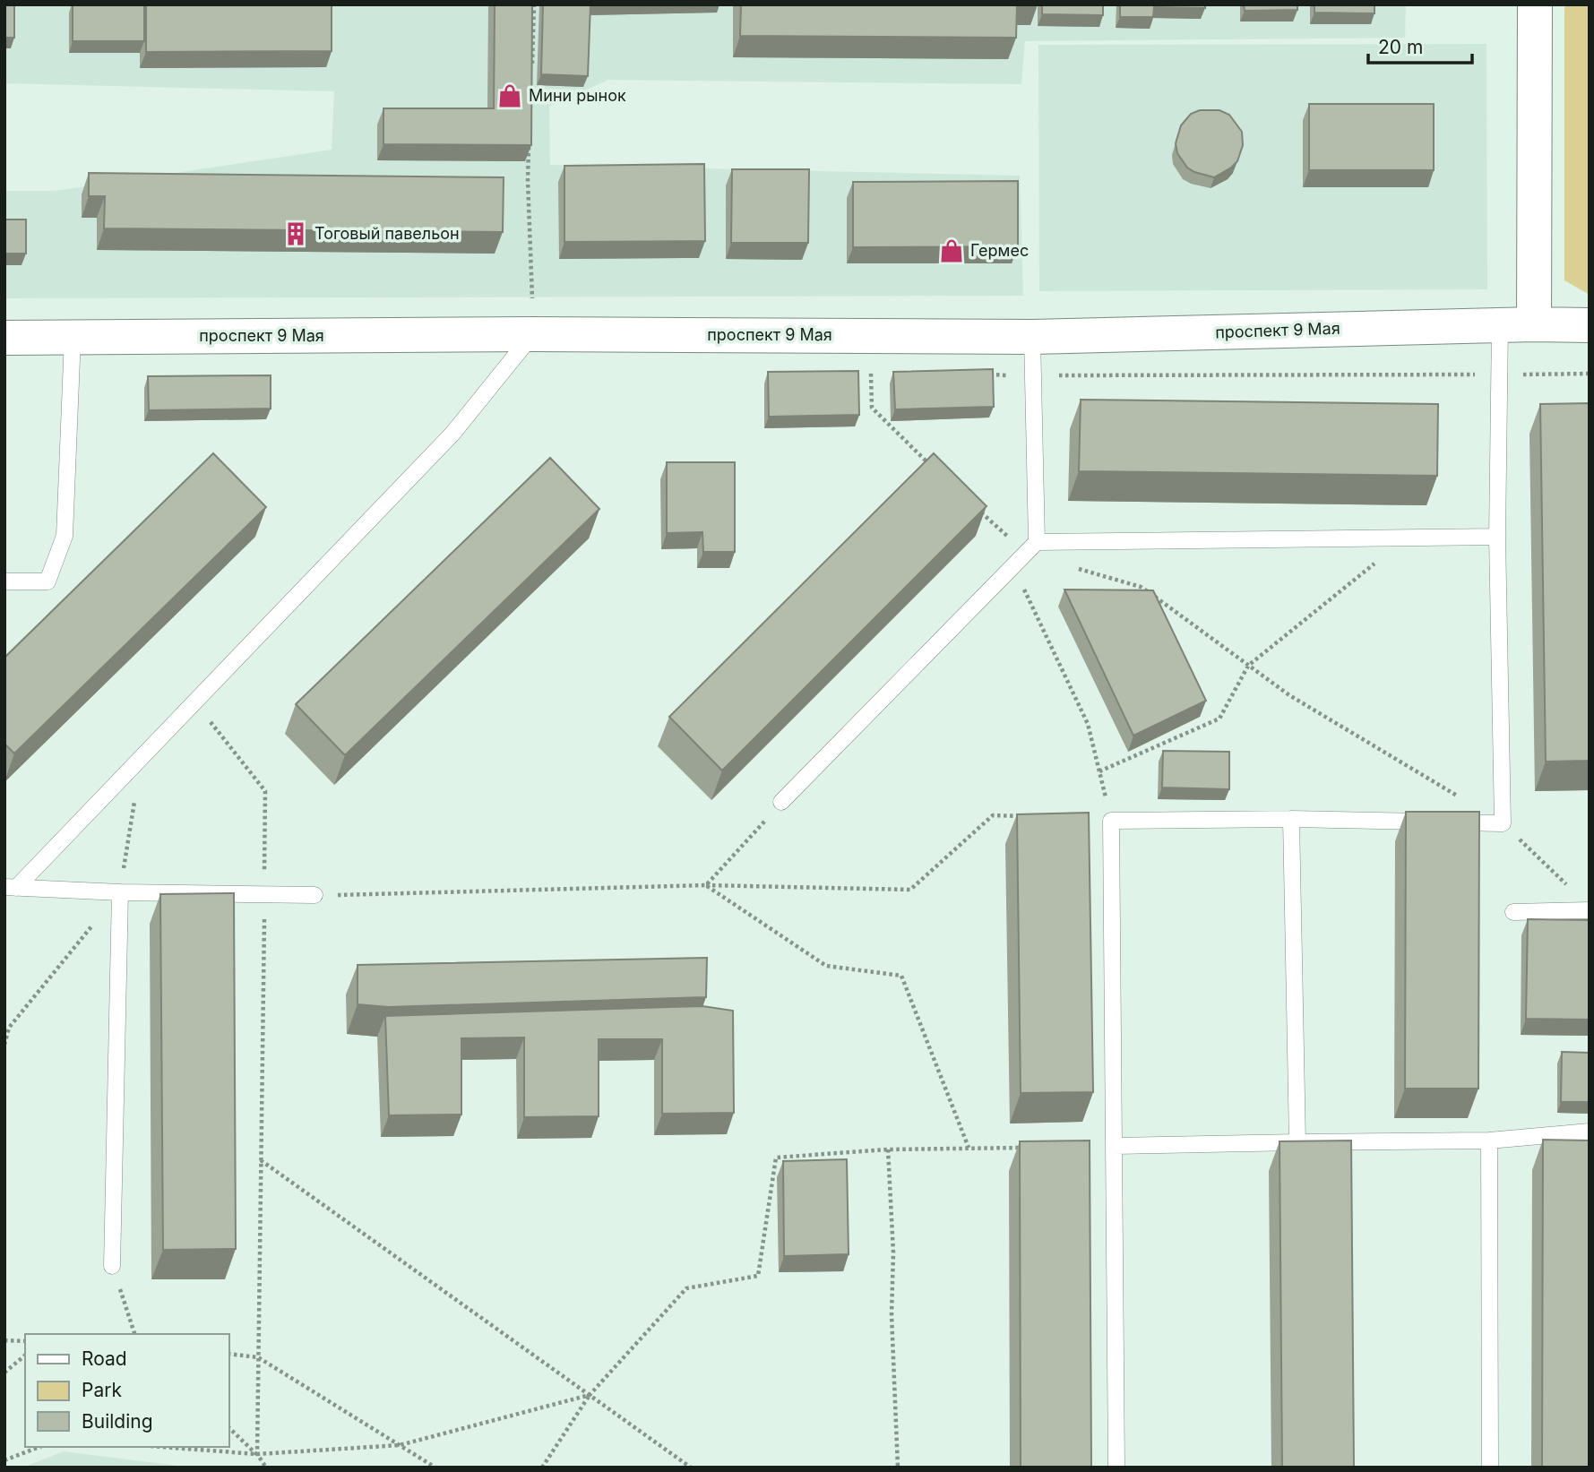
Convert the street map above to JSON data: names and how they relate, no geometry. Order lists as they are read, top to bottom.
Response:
{
  "streets": {
    "street": ["проспект 9 Мая"]
  },
  "places": {
    "shop": ["Мини рынок", "Гермес"],
    "building": ["Тоговый павельон"]
  },
  "legend": ["Road", "Park", "Building"],
  "scale_bar": "20 m"
}
